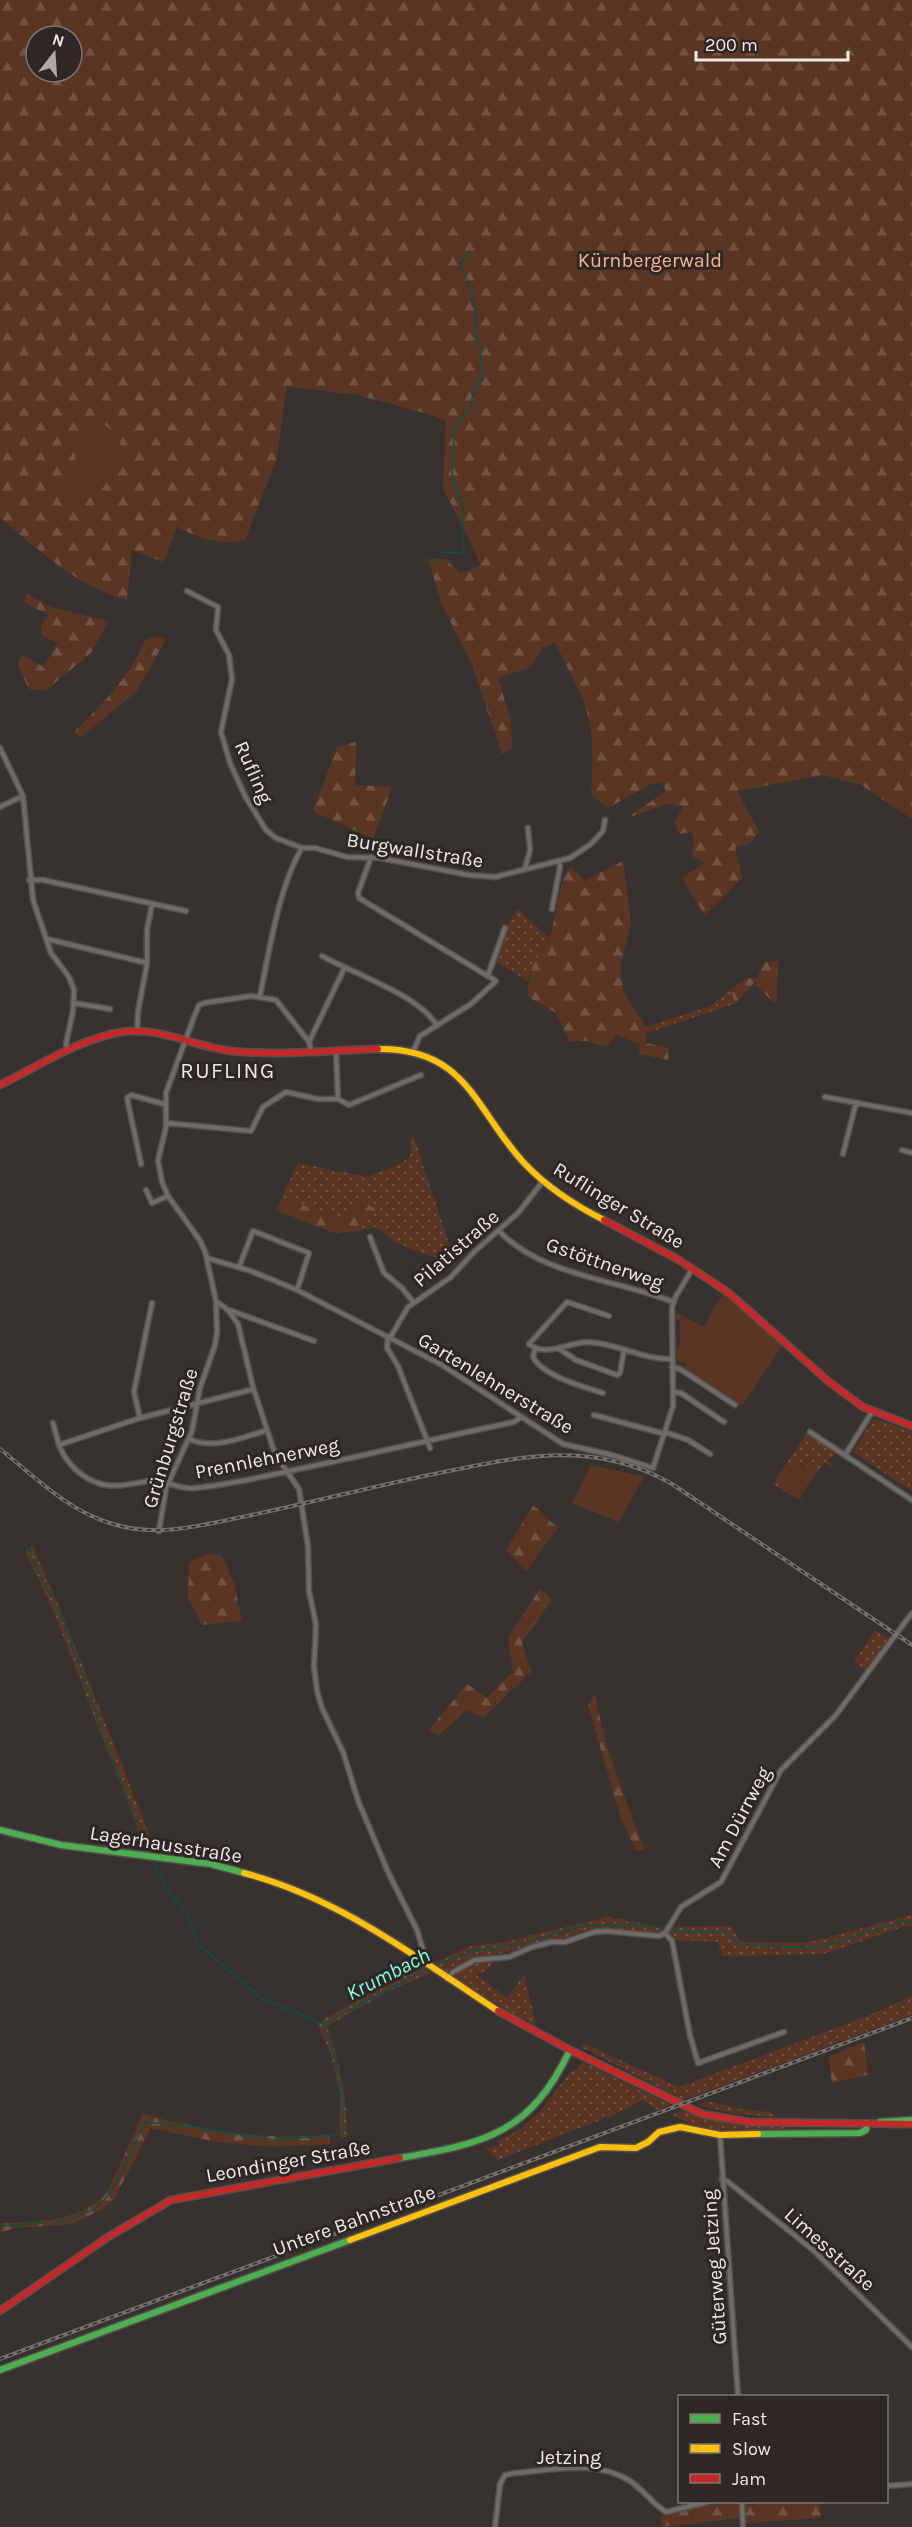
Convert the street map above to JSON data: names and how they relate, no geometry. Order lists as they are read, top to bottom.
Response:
{
  "streets": {
    "street": [
      "Rufling",
      "Burgwallstraße",
      "Ruflinger Straße",
      "Pilatistraße",
      "Gstöttnerweg",
      "Gartenlehnerstraße",
      "Grünburgstraße",
      "Prennlehnerweg",
      "Am Dürrweg",
      "Lagerhausstraße",
      "Leondinger Straße",
      "Untere Bahnstraße",
      "Limesstraße",
      "Güterweg Jetzing",
      "Jetzing"
    ]
  },
  "crossings": [
    ["Rufling", "Burgwallstraße"],
    ["Ruflinger Straße", "Pilatistraße"],
    ["Ruflinger Straße", "Grünburgstraße"],
    ["Pilatistraße", "Gstöttnerweg"],
    ["Pilatistraße", "Gartenlehnerstraße"],
    ["Gartenlehnerstraße", "Grünburgstraße"],
    ["Gartenlehnerstraße", "Prennlehnerweg"],
    ["Grünburgstraße", "Prennlehnerweg"],
    ["Lagerhausstraße", "Leondinger Straße"],
    ["Lagerhausstraße", "Untere Bahnstraße"],
    ["Untere Bahnstraße", "Güterweg Jetzing"],
    ["Limesstraße", "Güterweg Jetzing"]
  ],
  "districts": ["RUFLING"],
  "water": ["Krumbach"],
  "parks": ["Kürnbergerwald"],
  "legend": ["Fast", "Slow", "Jam"],
  "scale_bar": "200 m",
  "north": "top"
}
